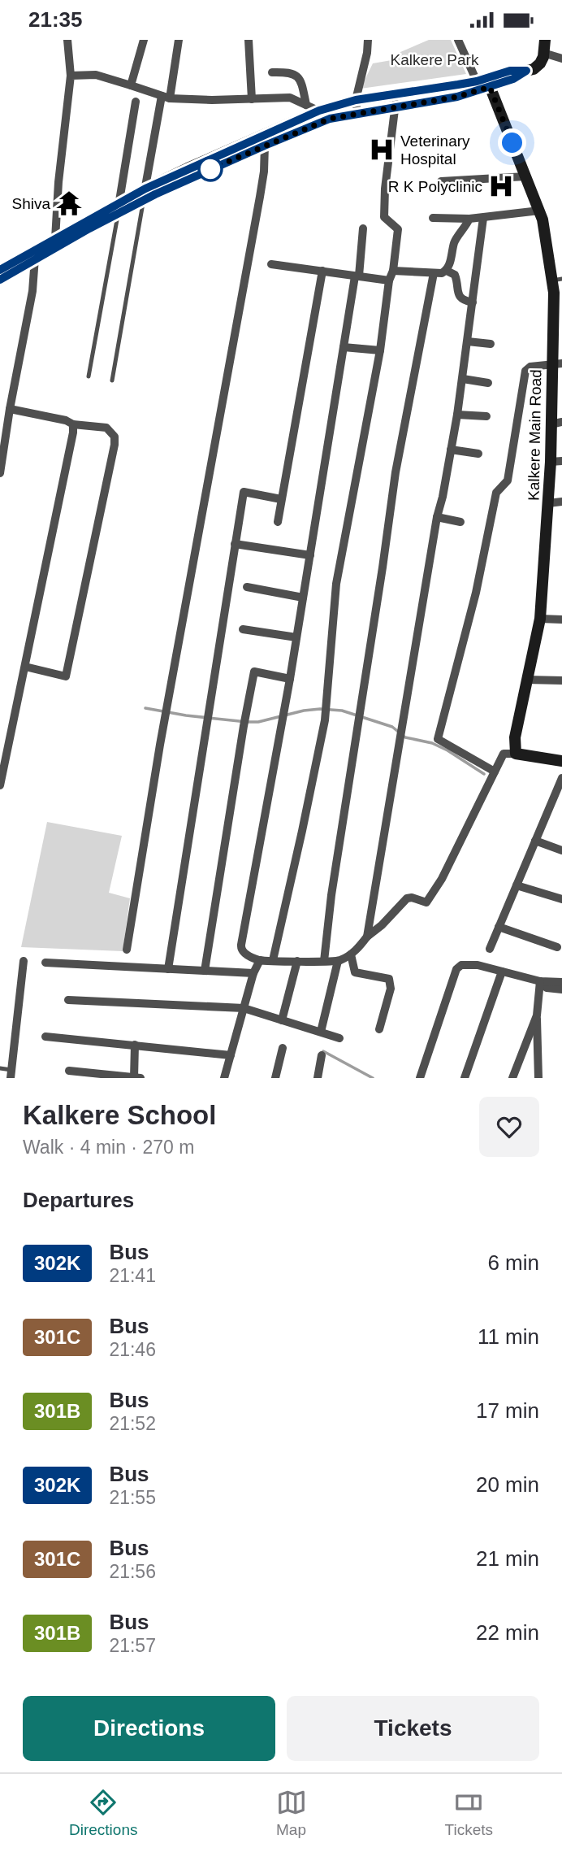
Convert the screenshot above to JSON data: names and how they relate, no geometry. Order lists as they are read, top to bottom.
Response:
{
  "streets": {
    "main road": ["Kalkere Main Road"]
  },
  "parks": ["Kalkere Park"],
  "places": {
    "hospital": ["Veterinary Hospital", "R K Polyclinic"],
    "temple": ["Shiva"]
  },
  "lines": ["bus line 302K"],
  "page": {
    "status": "21:35",
    "heading": [
      ["Kalkere School", "Walk · 4 min · 270 m"],
      "Departures"
    ],
    "list": [
      {
        "mark": "302K",
        "name": "Bus",
        "note": "21:41",
        "value": "6 min"
      },
      {
        "mark": "301C",
        "name": "Bus",
        "note": "21:46",
        "value": "11 min"
      },
      {
        "mark": "301B",
        "name": "Bus",
        "note": "21:52",
        "value": "17 min"
      },
      {
        "mark": "302K",
        "name": "Bus",
        "note": "21:55",
        "value": "20 min"
      },
      {
        "mark": "301C",
        "name": "Bus",
        "note": "21:56",
        "value": "21 min"
      },
      {
        "mark": "301B",
        "name": "Bus",
        "note": "21:57",
        "value": "22 min"
      }
    ],
    "buttons": ["Directions", "Tickets"],
    "tabs": ["Directions", "Map", "Tickets"]
  }
}
